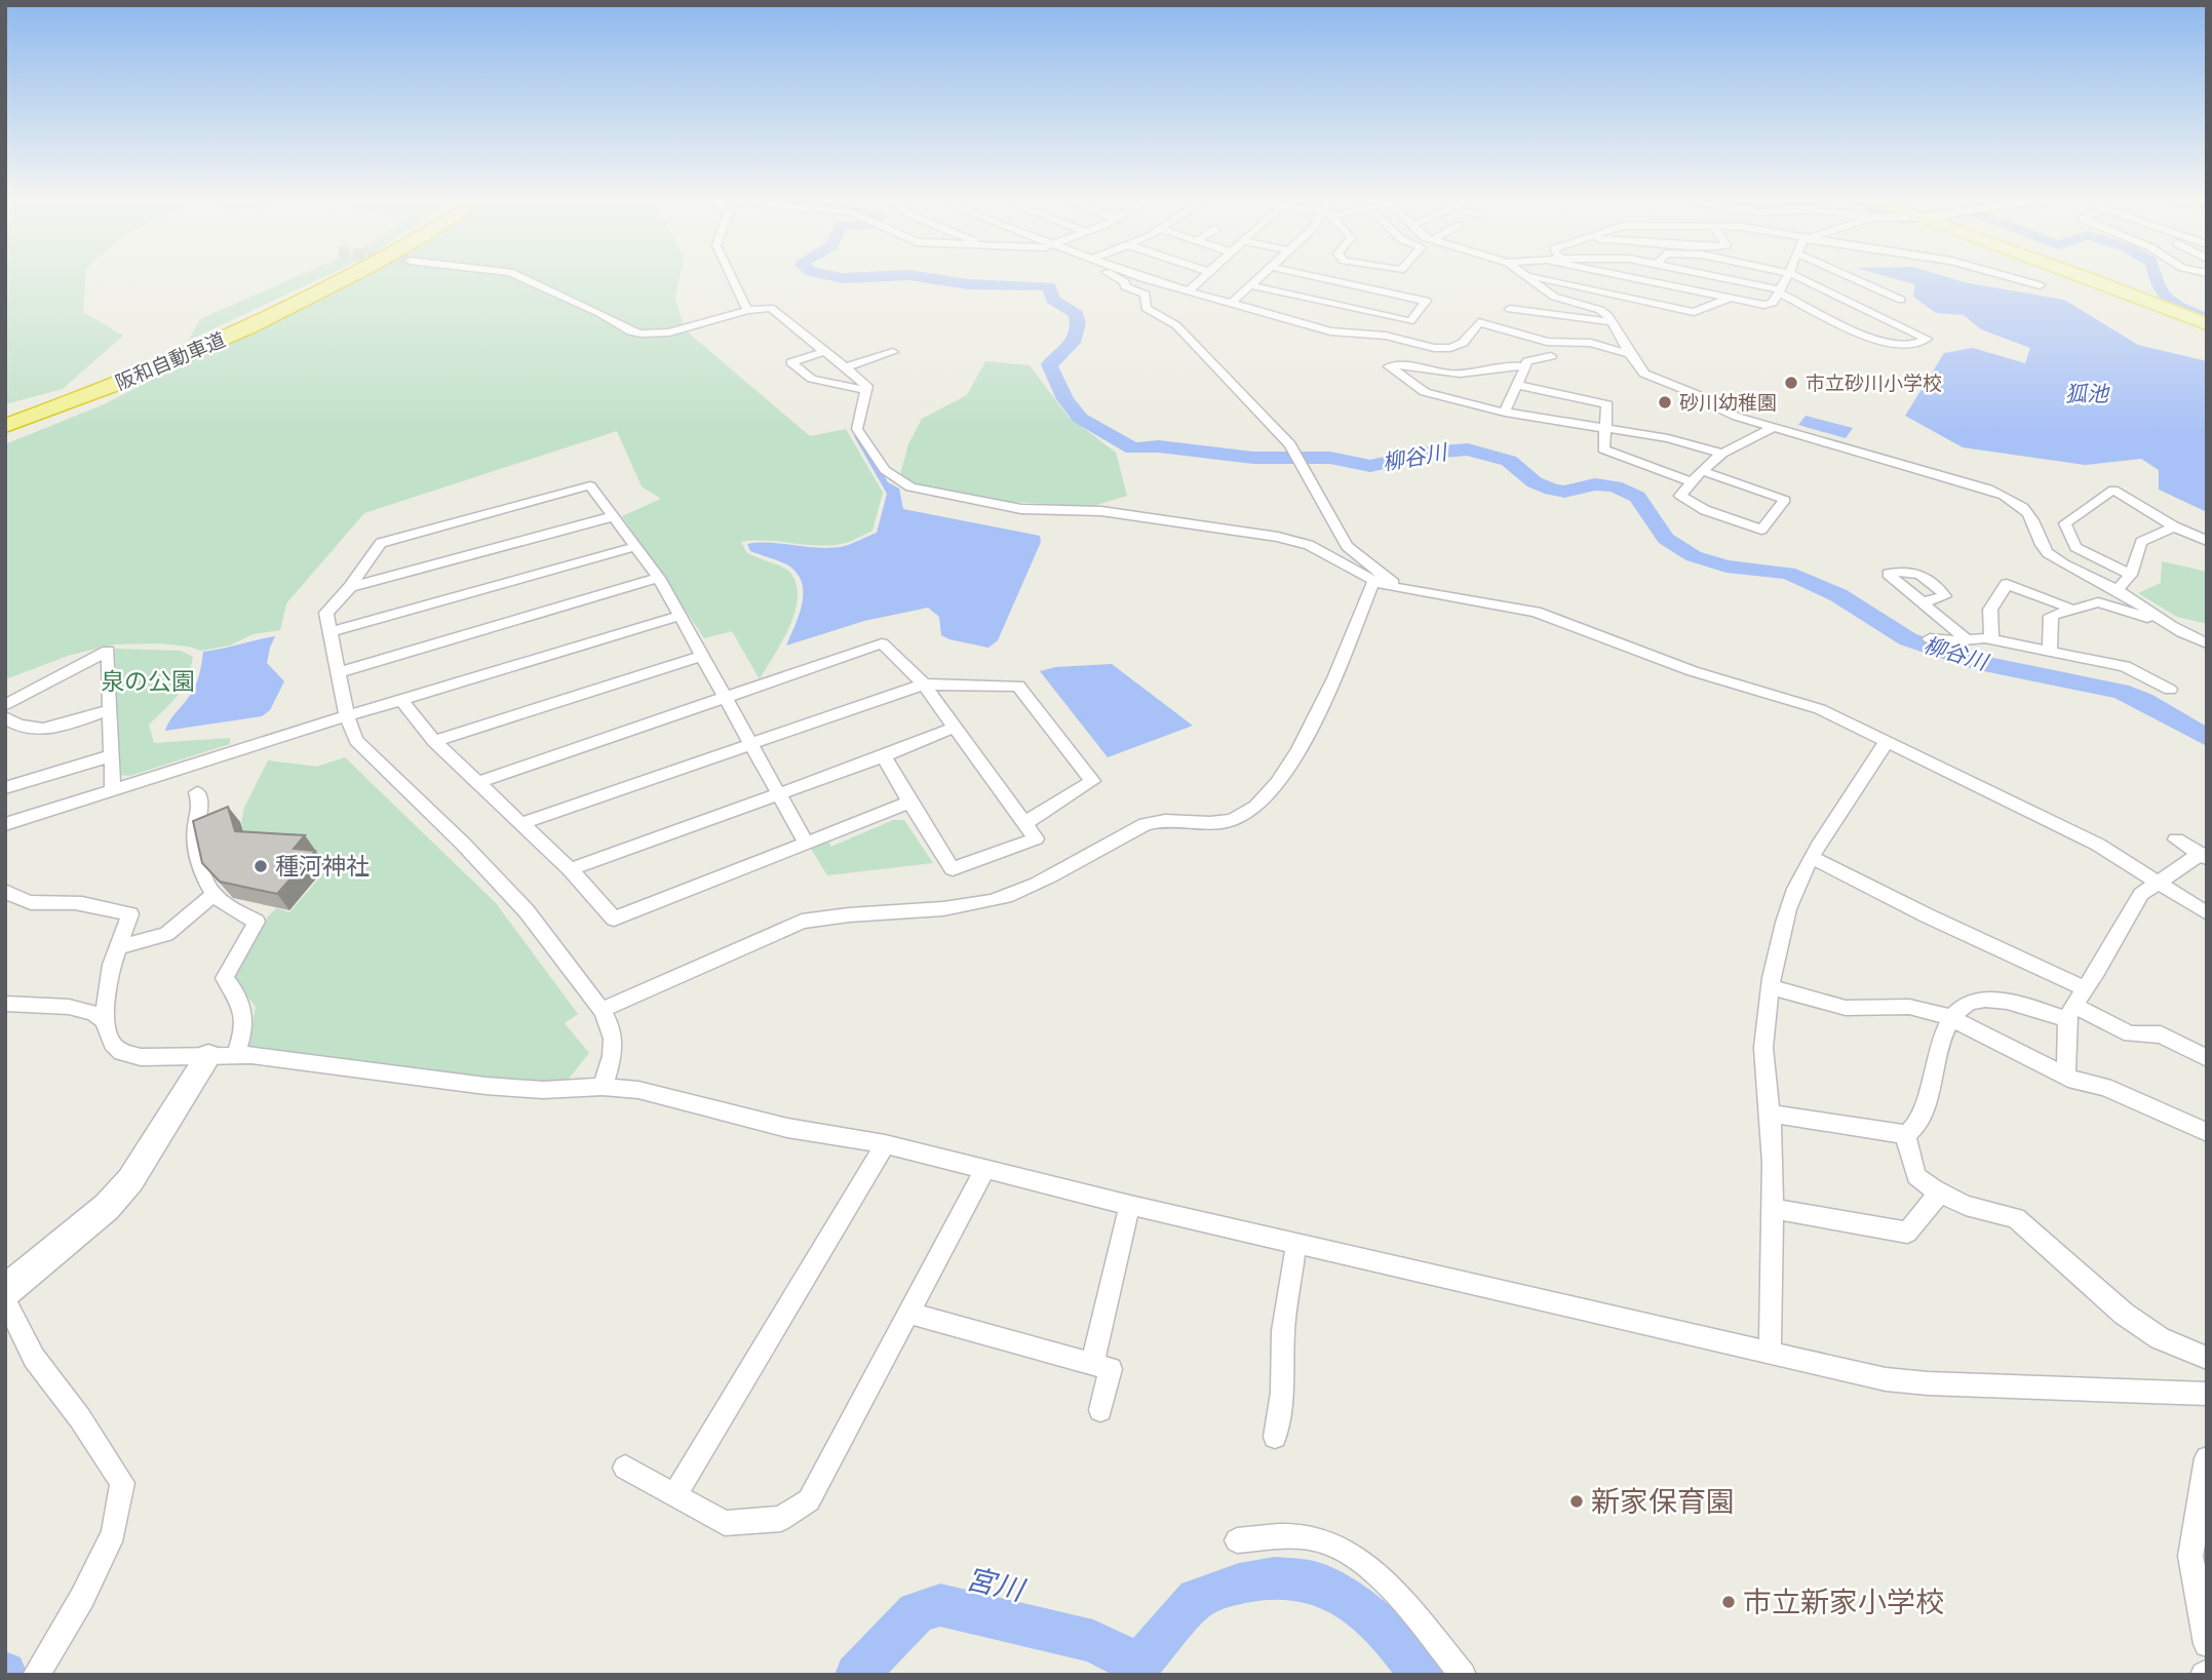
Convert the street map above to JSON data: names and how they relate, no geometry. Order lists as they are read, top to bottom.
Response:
{
  "streets": {
    "highway": ["阪和自動車道"]
  },
  "water": ["狐池", "柳谷川", "宮川"],
  "parks": ["泉の公園"],
  "places": [
    "市立砂川小学校",
    "砂川幼稚園",
    "種河神社",
    "新家保育園",
    "市立新家小学校"
  ]
}
